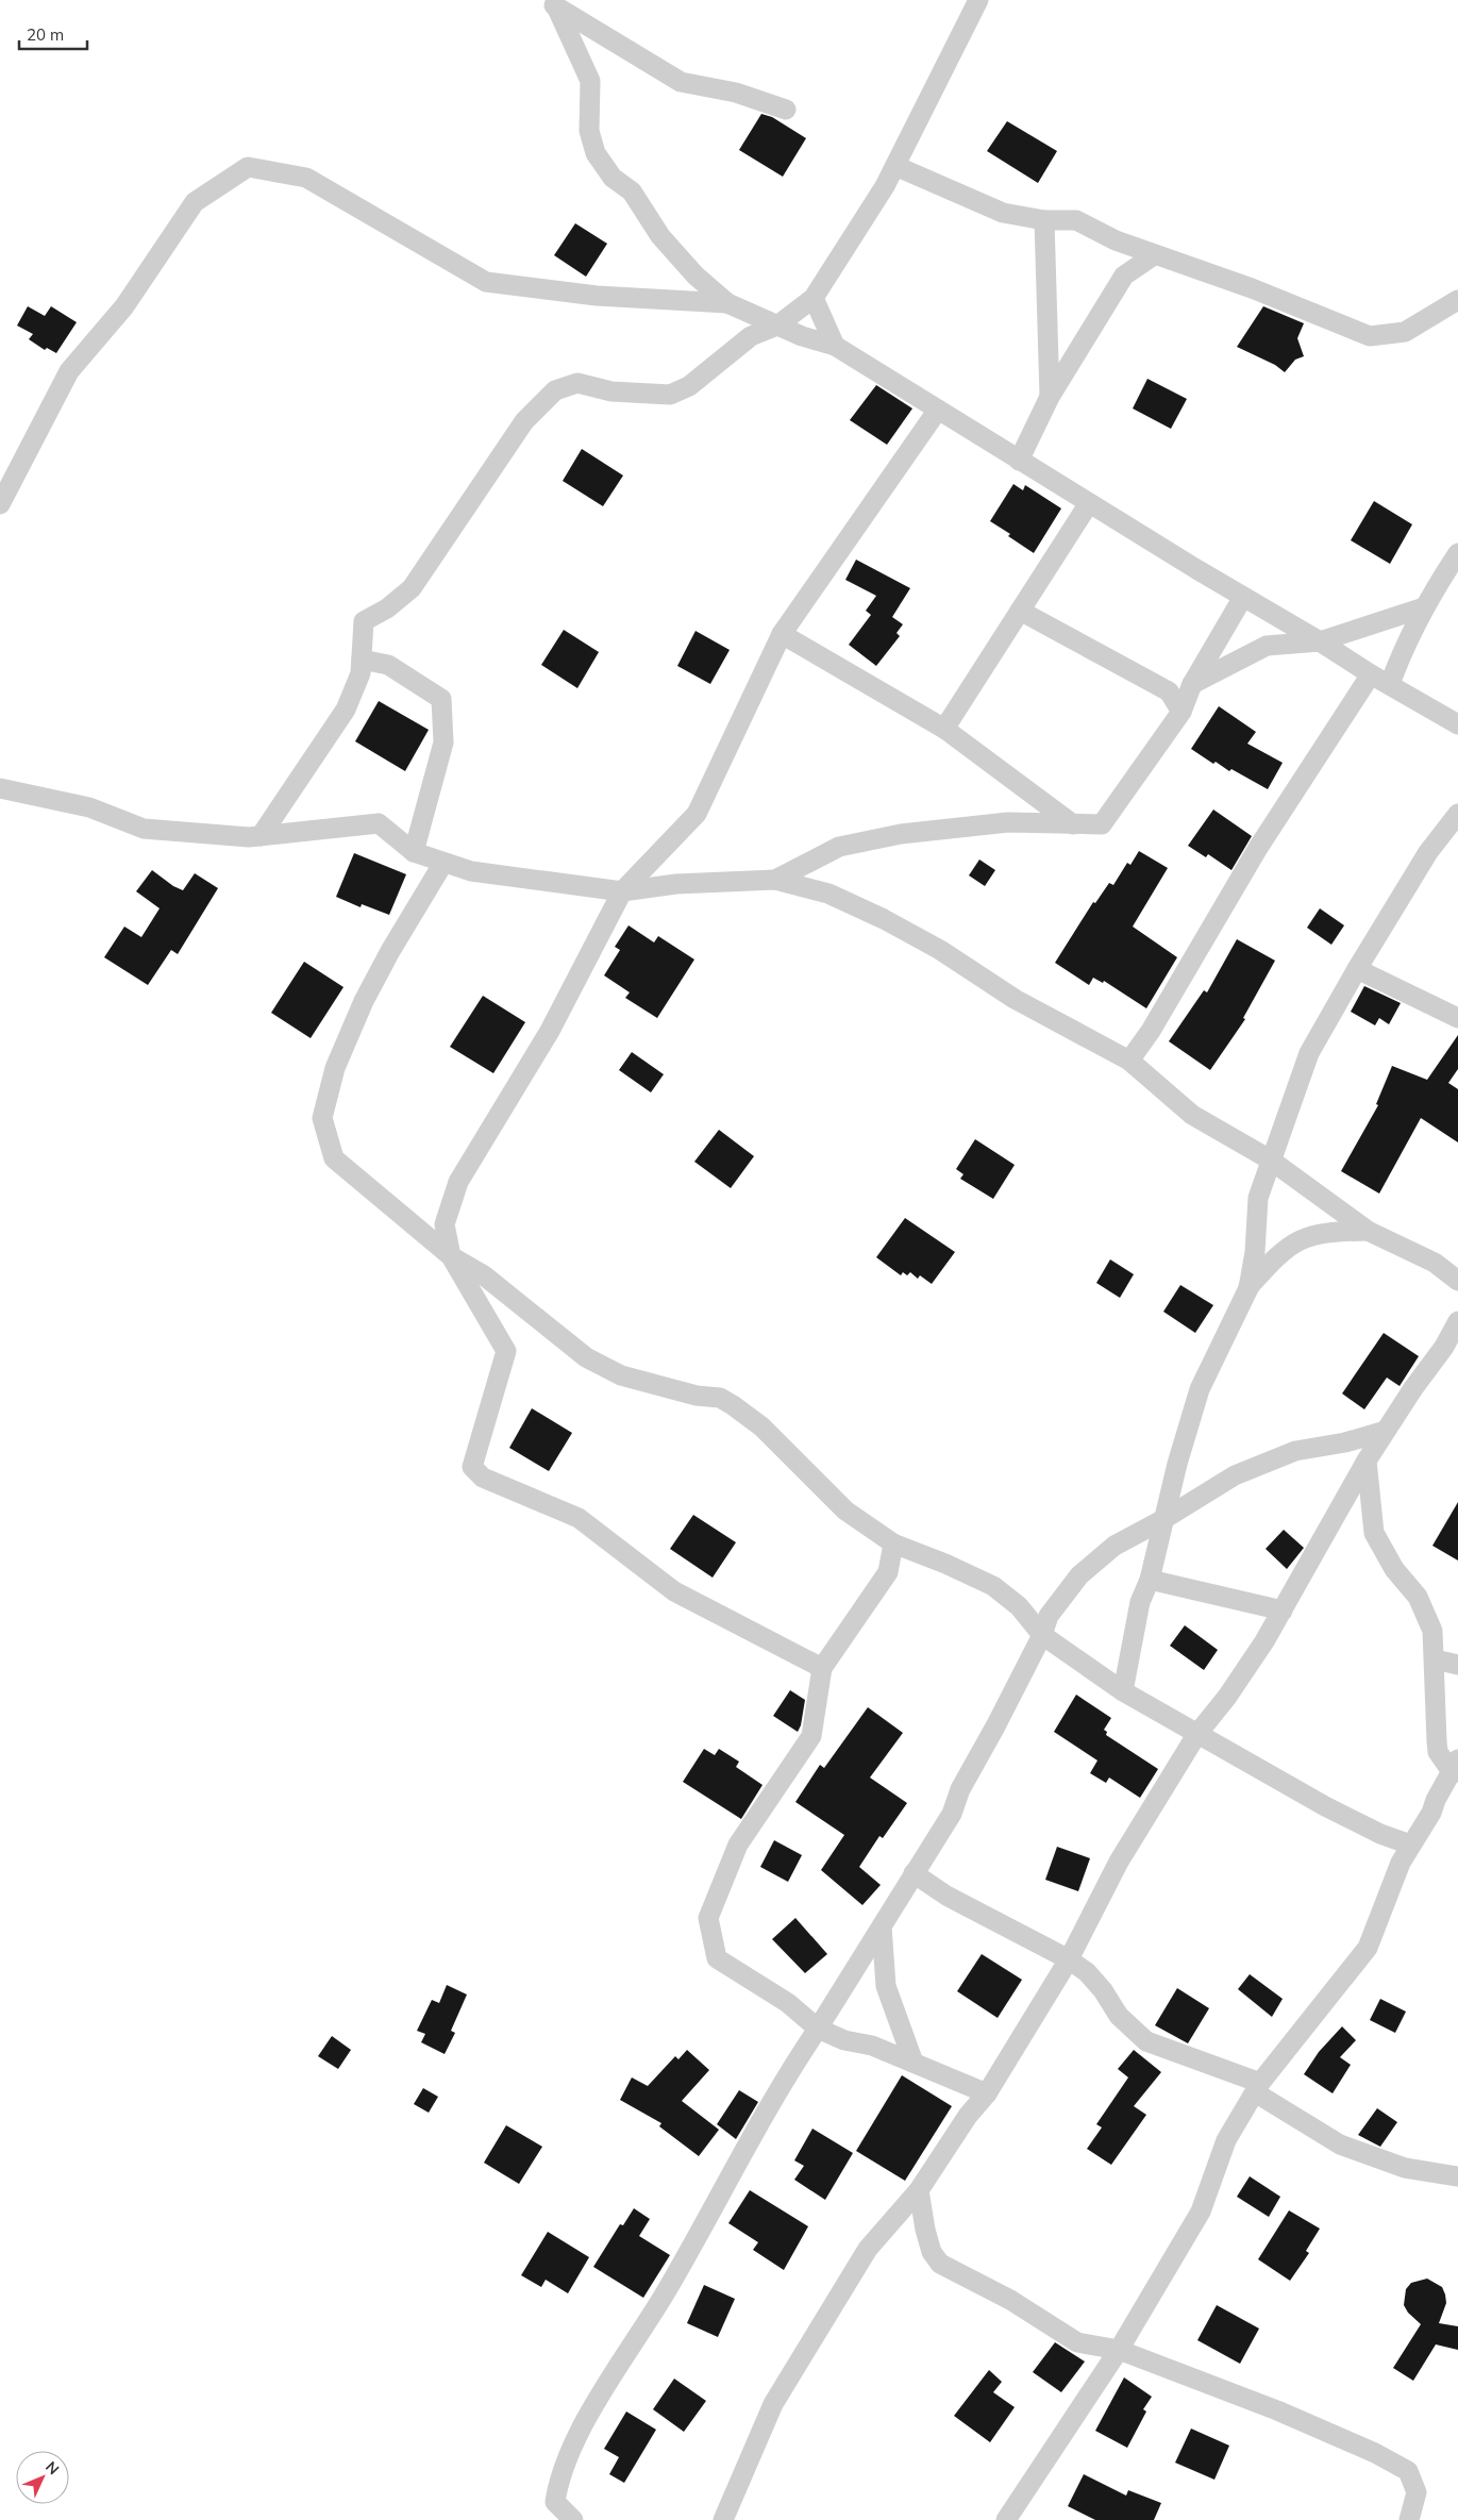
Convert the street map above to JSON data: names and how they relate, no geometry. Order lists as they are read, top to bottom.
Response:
{
  "scale_bar": "20 m",
  "north": "top right"
}
